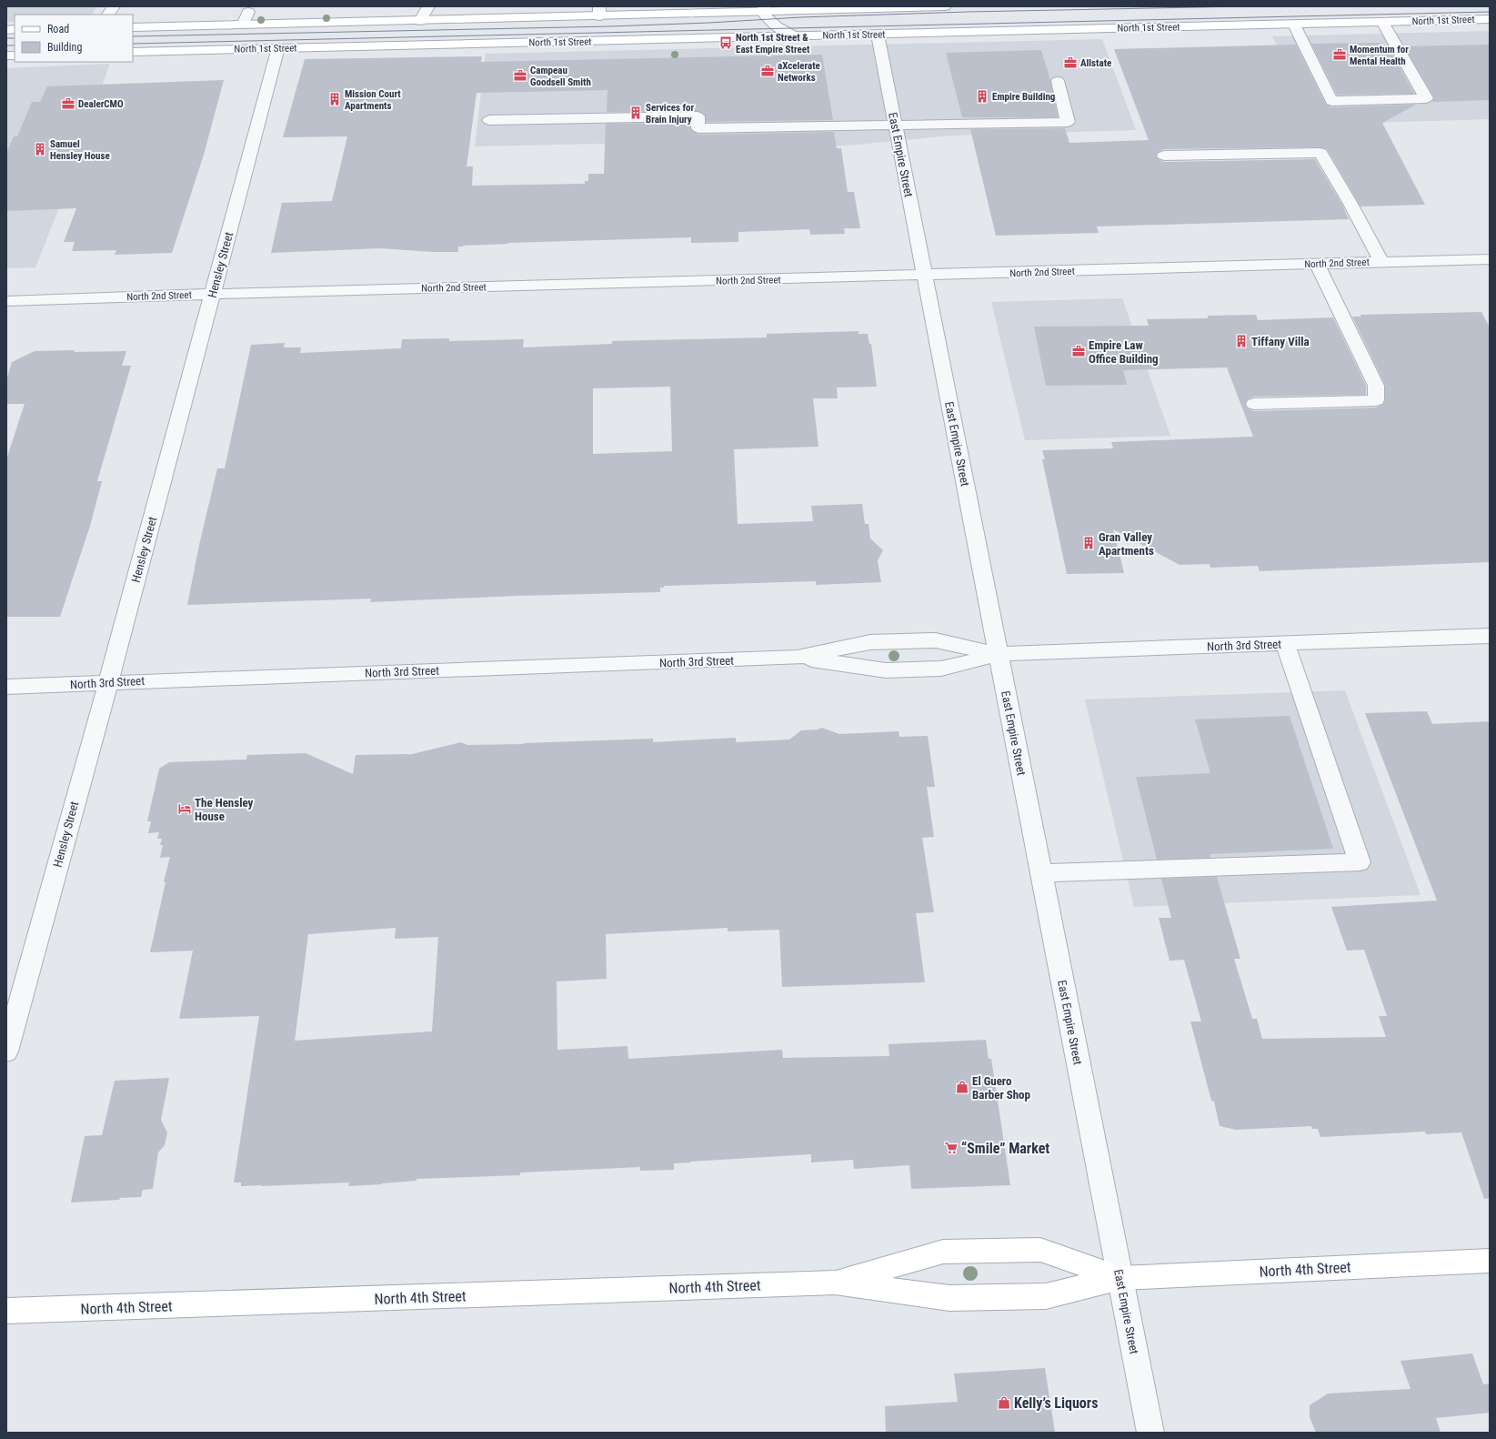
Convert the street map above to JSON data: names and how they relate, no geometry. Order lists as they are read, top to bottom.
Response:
{
  "streets": {
    "main road": ["North 1st Street", "North 4th Street"],
    "street": [
      "East Empire Street",
      "North 2nd Street",
      "Hensley Street",
      "North 3rd Street"
    ]
  },
  "crossings": [
    ["North 1st Street", "East Empire Street"],
    ["North 1st Street", "Hensley Street"],
    ["East Empire Street", "North 2nd Street"],
    ["East Empire Street", "North 3rd Street"],
    ["East Empire Street", "North 4th Street"],
    ["North 2nd Street", "Hensley Street"],
    ["Hensley Street", "North 3rd Street"]
  ],
  "places": {
    "bus stop": ["North 1st Street & East Empire Street"],
    "office": [
      "Momentum for Mental Health",
      "Allstate",
      "aXcelerate Networks",
      "Campeau Goodsell Smith",
      "DealerCMO",
      "Empire Law Office Building"
    ],
    "building": [
      "Empire Building",
      "Mission Court Apartments",
      "Services for Brain Injury",
      "Samuel Hensley House",
      "Tiffany Villa",
      "Gran Valley Apartments"
    ],
    "hotel": ["The Hensley House"],
    "shop": ["El Guero Barber Shop", "Kelly’s Liquors"],
    "supermarket": ["“Smile” Market"]
  },
  "legend": ["Road", "Building"]
}
